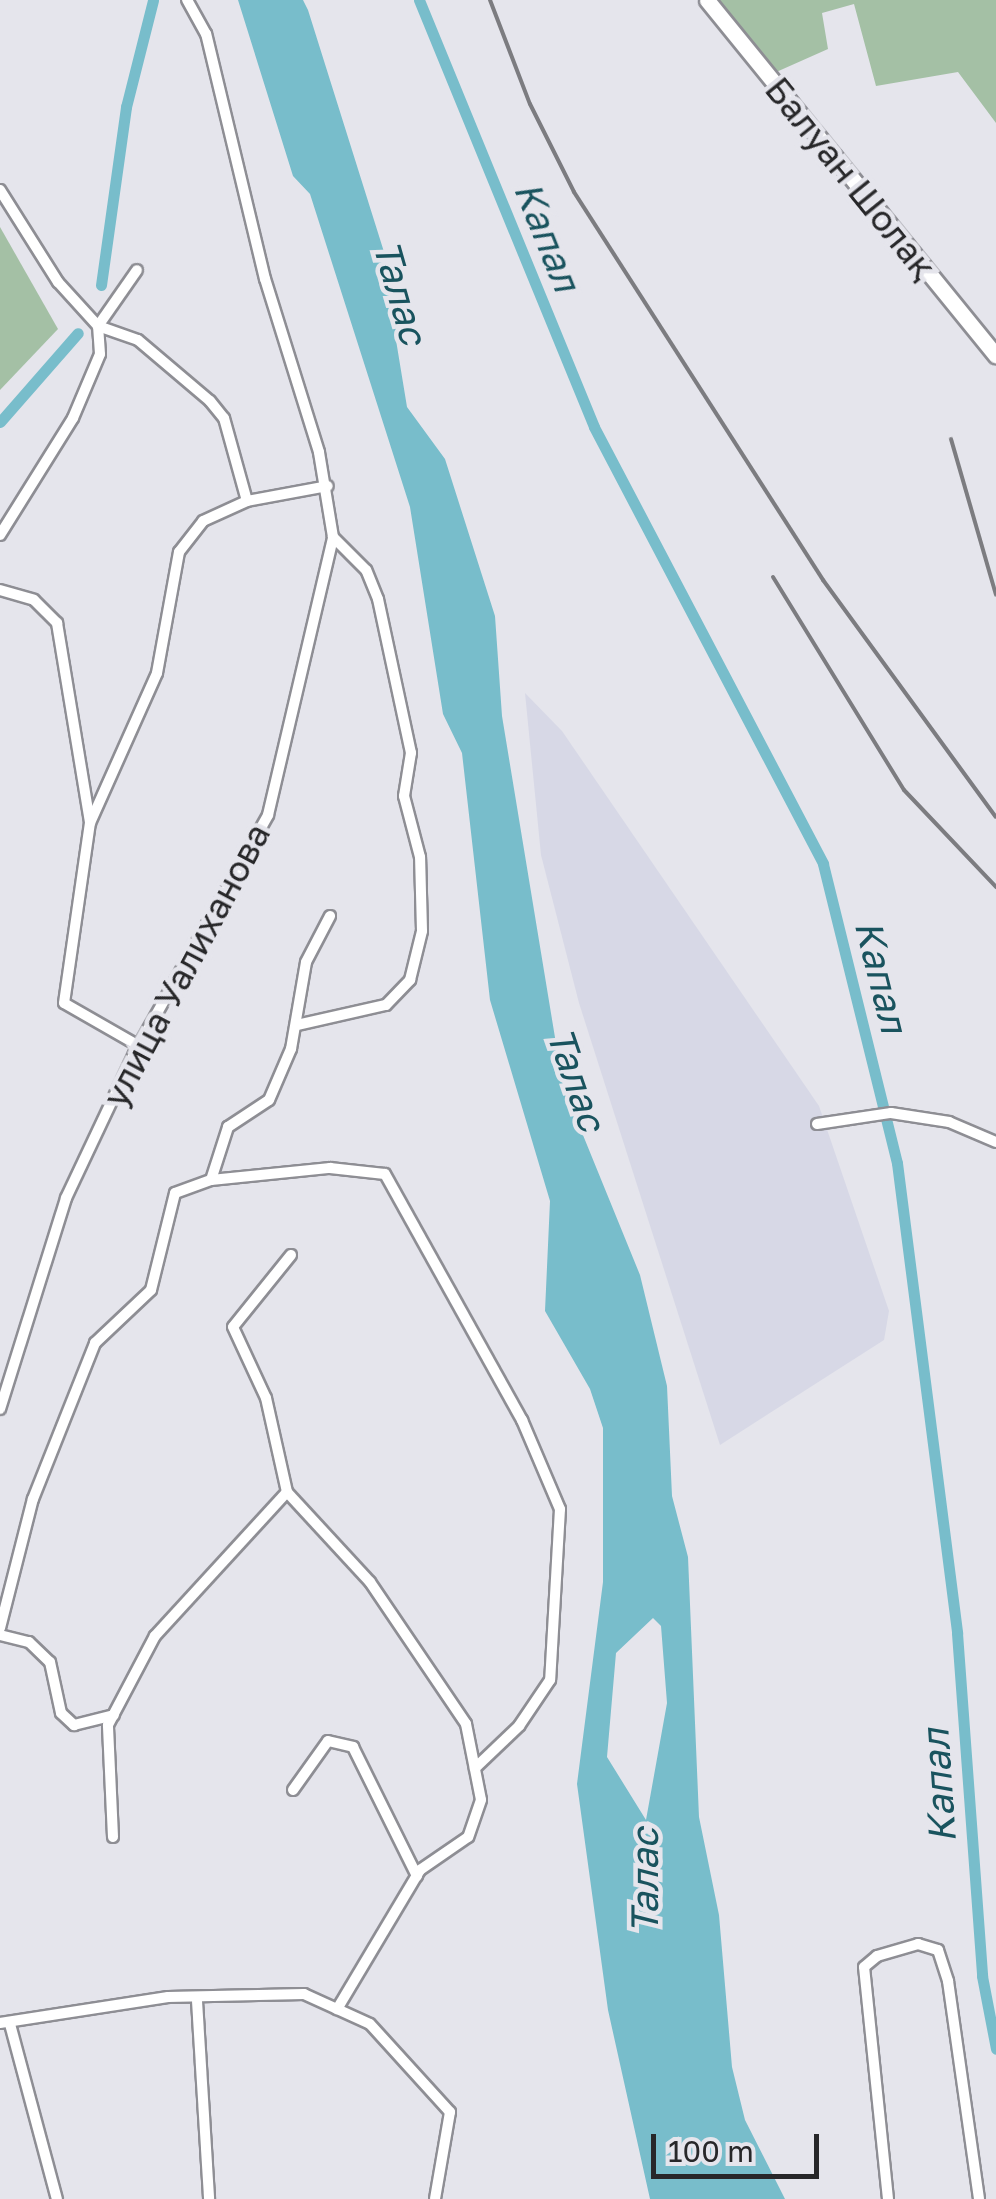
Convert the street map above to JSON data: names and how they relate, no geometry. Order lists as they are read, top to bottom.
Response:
{
  "streets": {
    "main road": ["Балуан Шолақ"],
    "street": ["улица Уалиханова"]
  },
  "water": ["Капал", "Талас"],
  "scale_bar": "100 m"
}
